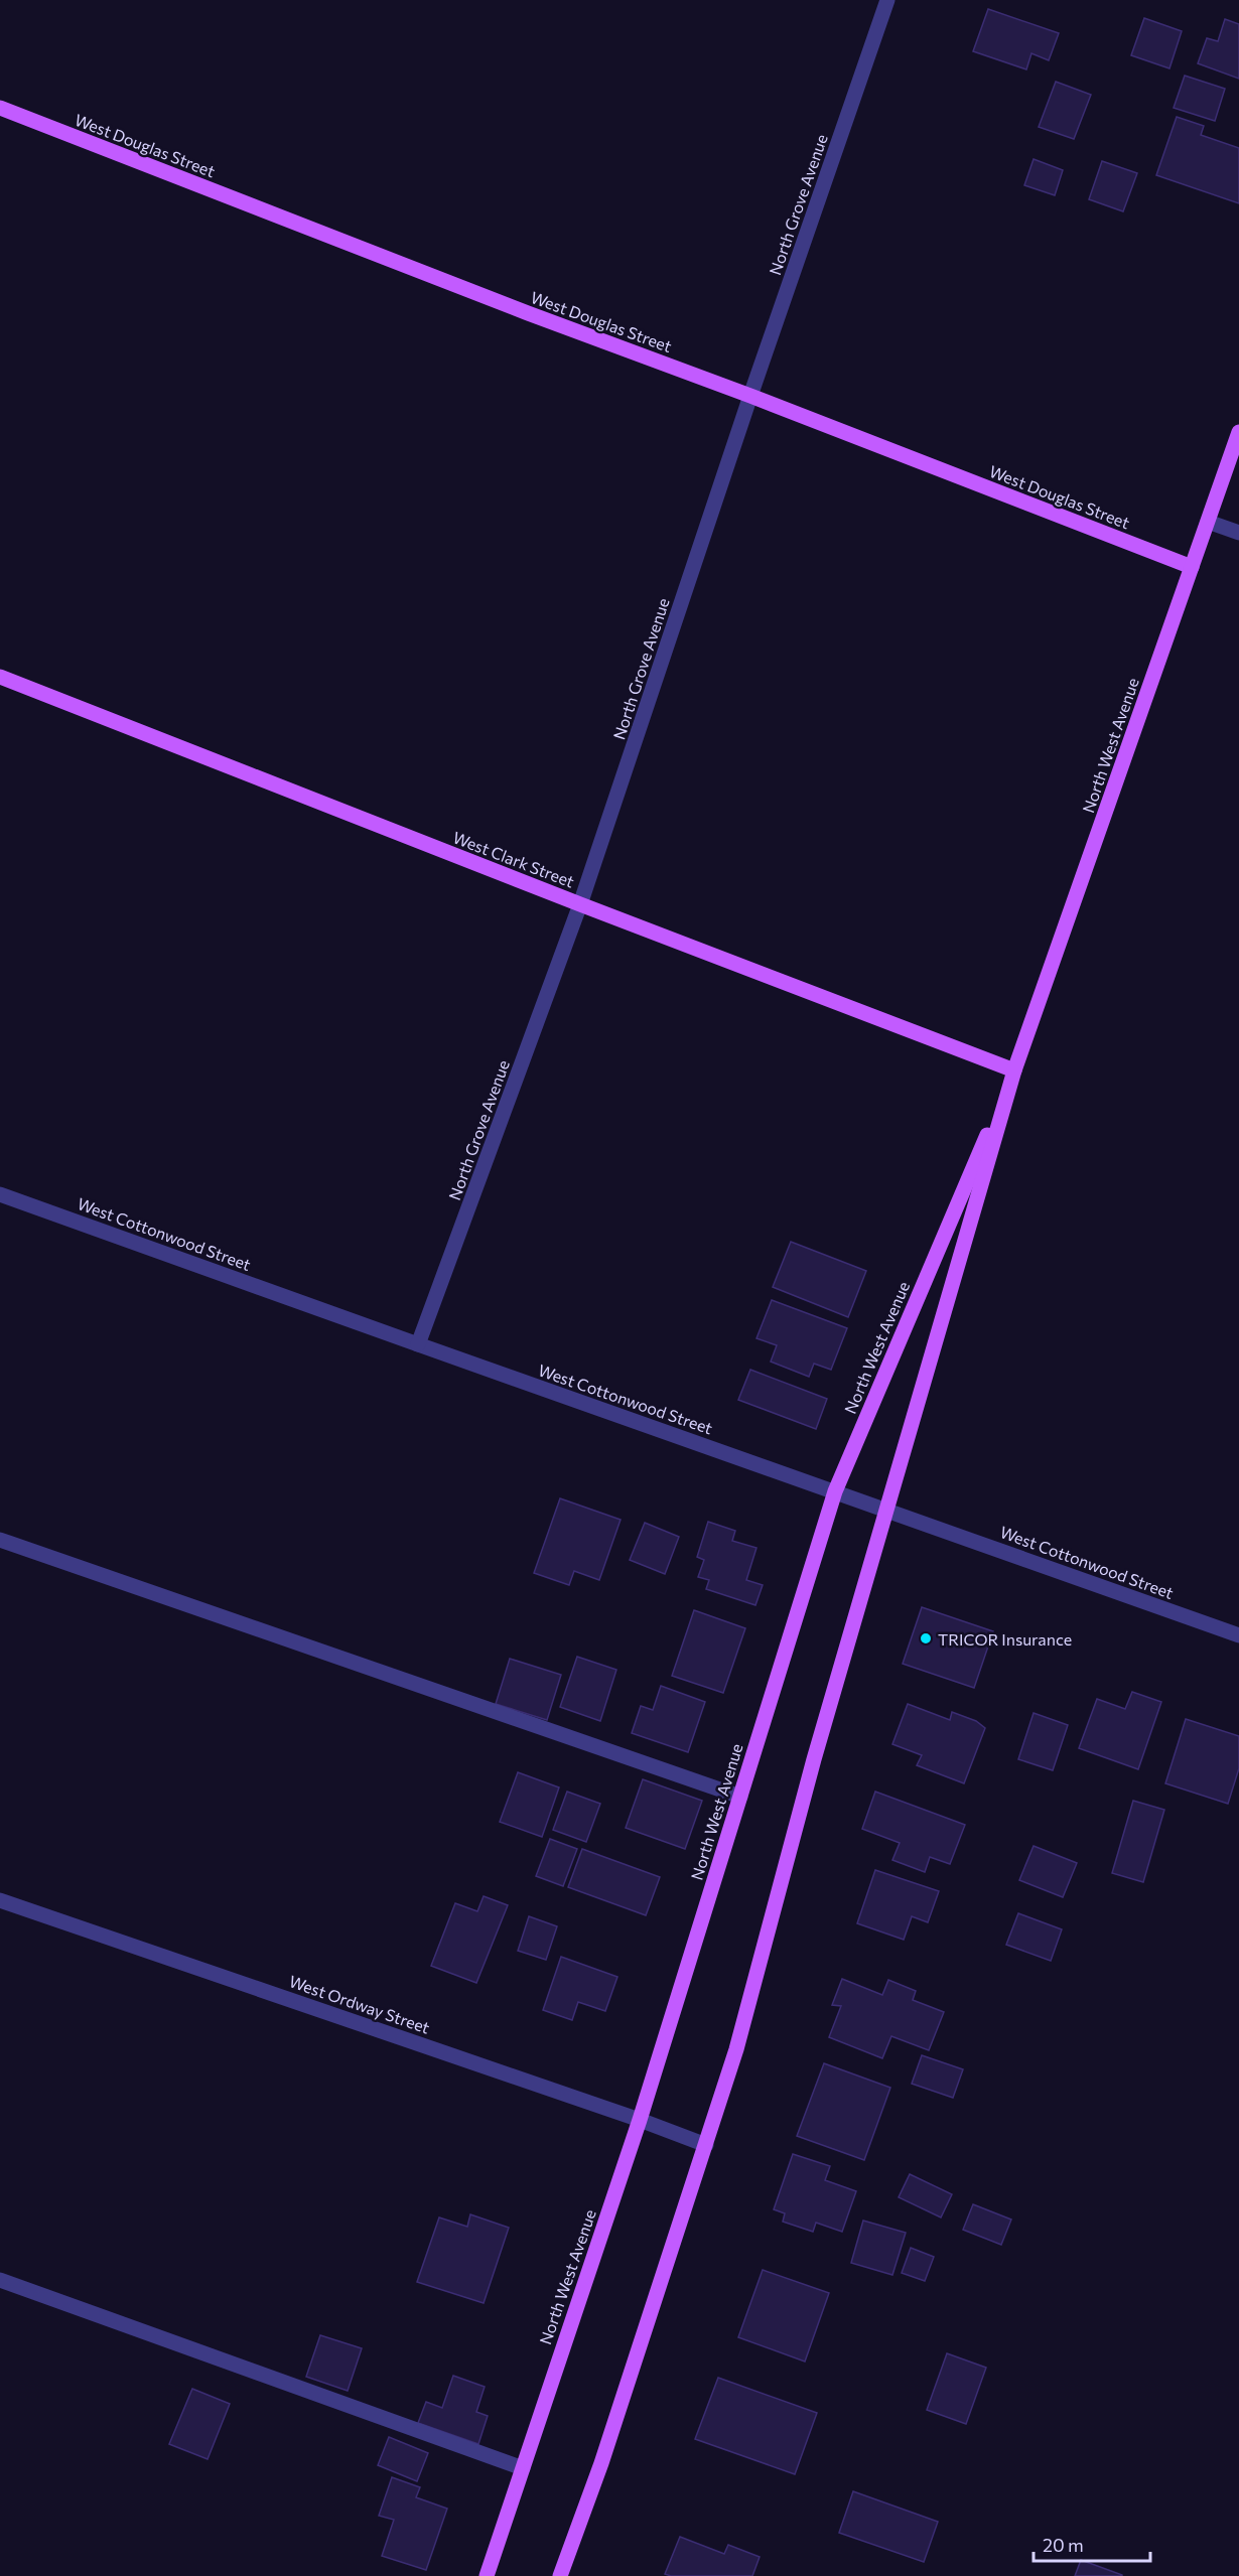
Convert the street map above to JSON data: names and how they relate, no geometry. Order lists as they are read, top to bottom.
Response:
{
  "streets": {
    "main road": ["West Douglas Street", "North West Avenue", "West Clark Street"],
    "street": ["North Grove Avenue", "West Cottonwood Street", "West Ordway Street"]
  },
  "crossings": [
    ["West Douglas Street", "North Grove Avenue"],
    ["West Douglas Street", "North West Avenue"],
    ["North Grove Avenue", "West Clark Street"],
    ["North Grove Avenue", "West Cottonwood Street"],
    ["North West Avenue", "West Clark Street"],
    ["North West Avenue", "West Cottonwood Street"],
    ["North West Avenue", "West Ordway Street"]
  ],
  "places": ["TRICOR Insurance"],
  "scale_bar": "20 m"
}
